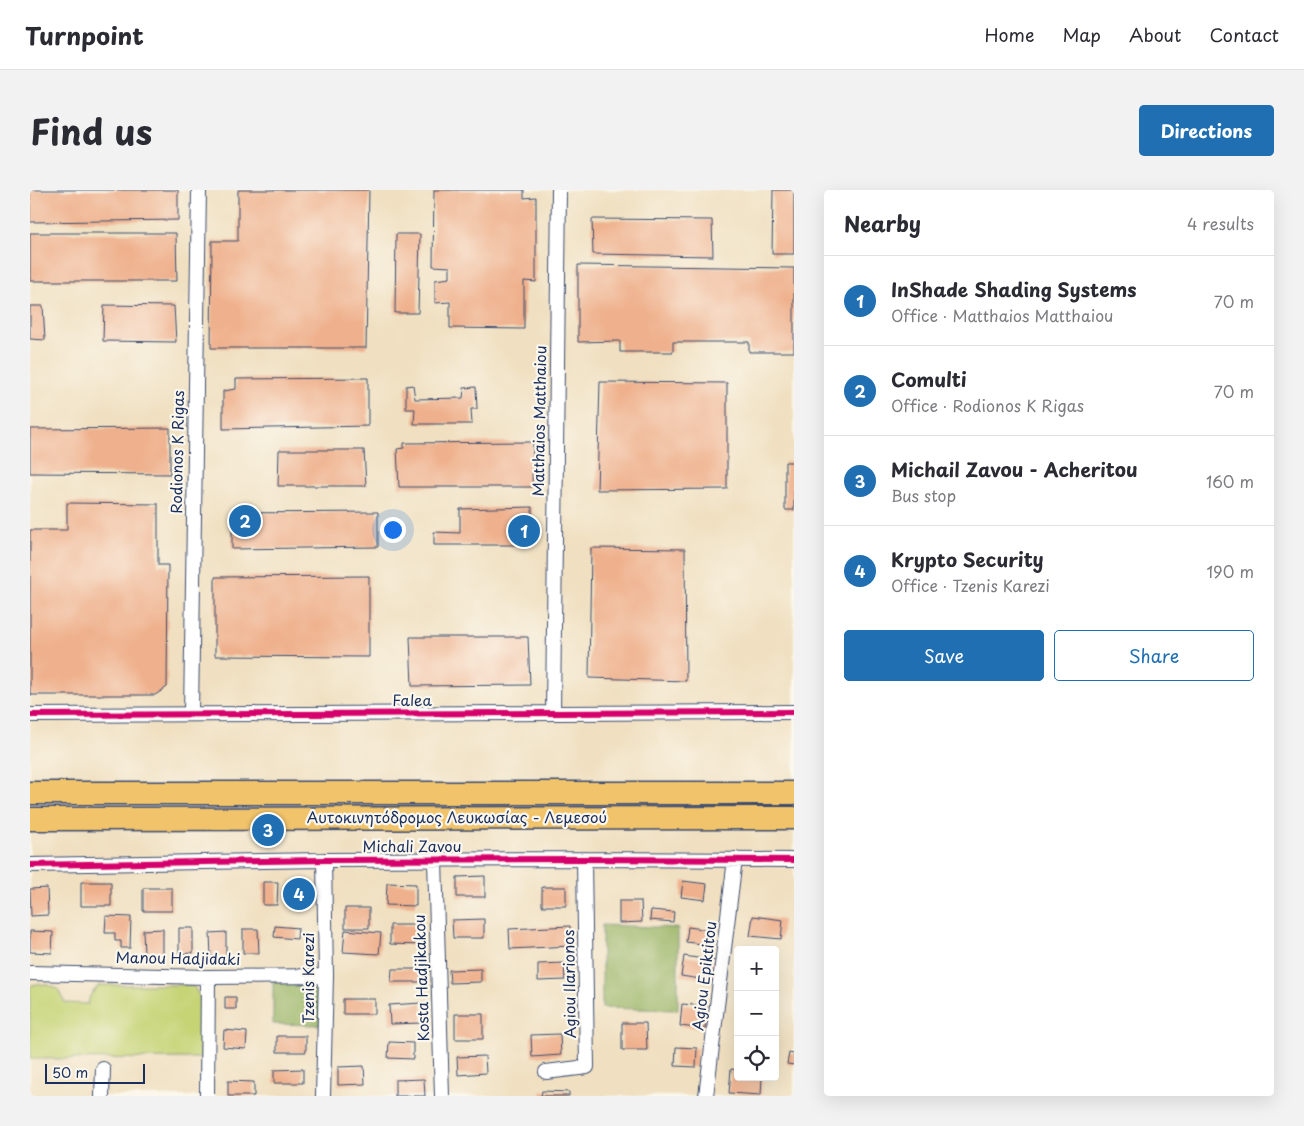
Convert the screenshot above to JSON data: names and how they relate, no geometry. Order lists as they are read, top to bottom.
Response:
{
  "streets": {
    "highway": ["Αυτοκινητόδρομος Λευκωσίας - Λεμεσού"],
    "street": [
      "Matthaios Matthaiou",
      "Rodionos K Rigas",
      "Falea",
      "Michali Zavou",
      "Manou Hadjidaki",
      "Agiou Epiktitou",
      "Tzenis Karezi",
      "Kosta Hadjikakou",
      "Agiou Ilarionos"
    ]
  },
  "crossings": [
    ["Matthaios Matthaiou", "Falea"],
    ["Rodionos K Rigas", "Falea"],
    ["Michali Zavou", "Agiou Epiktitou"],
    ["Michali Zavou", "Tzenis Karezi"],
    ["Michali Zavou", "Kosta Hadjikakou"],
    ["Michali Zavou", "Agiou Ilarionos"],
    ["Manou Hadjidaki", "Tzenis Karezi"]
  ],
  "scale_bar": "50 m",
  "page": {
    "header": "Turnpoint",
    "nav": [
      "Home",
      "Map",
      "About",
      "Contact"
    ],
    "title": "Find us",
    "buttons": [
      "Directions",
      ["Save", "Share"]
    ],
    "heading": ["Nearby", "4 results"],
    "list": [
      {
        "mark": "1",
        "name": "InShade Shading Systems",
        "note": "Office · Matthaios Matthaiou",
        "value": "70 m"
      },
      {
        "mark": "2",
        "name": "Comulti",
        "note": "Office · Rodionos K Rigas",
        "value": "70 m"
      },
      {
        "mark": "3",
        "name": "Michail Zavou - Acheritou",
        "note": "Bus stop",
        "value": "160 m"
      },
      {
        "mark": "4",
        "name": "Krypto Security",
        "note": "Office · Tzenis Karezi",
        "value": "190 m"
      }
    ],
    "pins": [
      "2",
      "1",
      "3",
      "4"
    ],
    "map_buttons": ["+", "−"],
    "scale": "50 m"
  }
}
